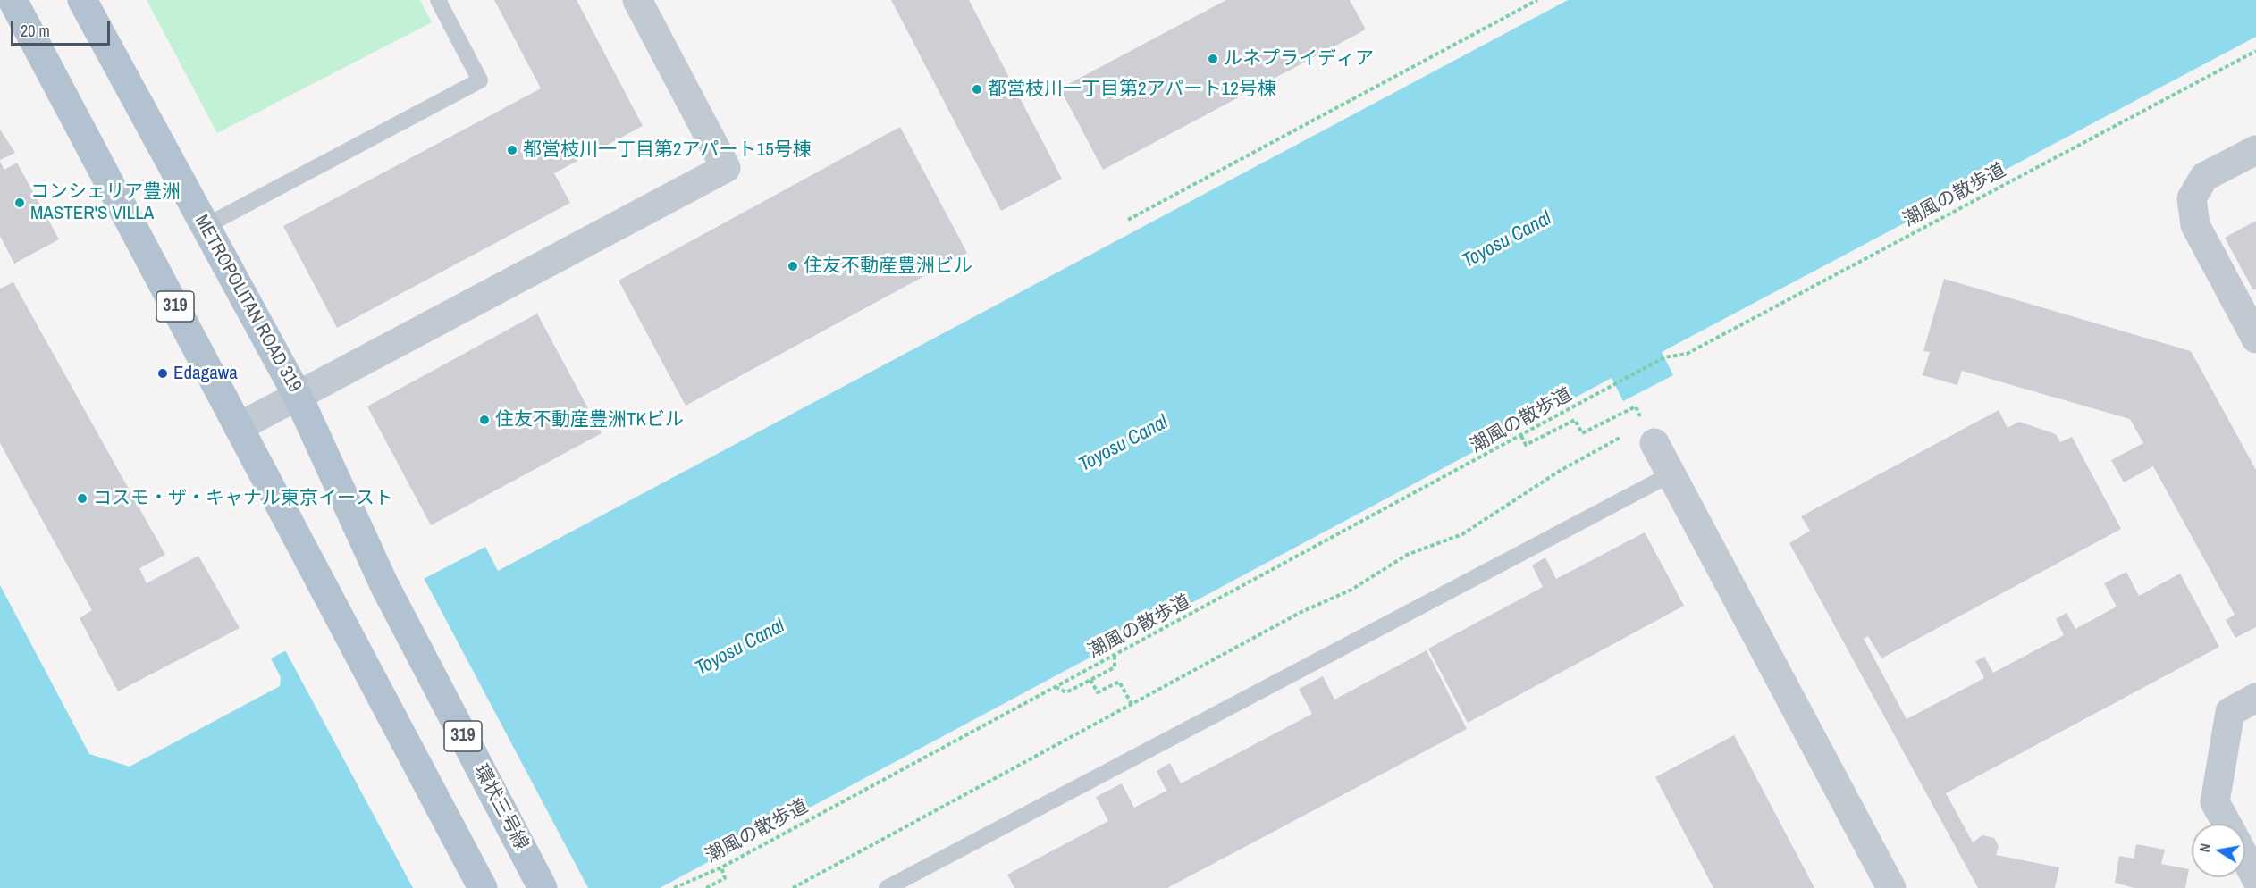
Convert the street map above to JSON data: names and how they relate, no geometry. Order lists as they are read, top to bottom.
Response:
{
  "streets": {
    "main road": ["METROPOLITAN ROAD 319", "319", "環状三号線"],
    "path": ["潮風の散歩道"]
  },
  "crossings": [
    ["METROPOLITAN ROAD 319", "環状三号線"]
  ],
  "water": ["Toyosu Canal"],
  "places": [
    "ルネプライディア",
    "都営枝川一丁目第2アパート12号棟",
    "都営枝川一丁目第2アパート15号棟",
    "コンシェリア豊洲 MASTER'S VILLA",
    "住友不動産豊洲ビル",
    "Edagawa",
    "住友不動産豊洲TKビル",
    "コスモ・ザ・キャナル東京イースト"
  ],
  "scale_bar": "20 m",
  "north": "left"
}
